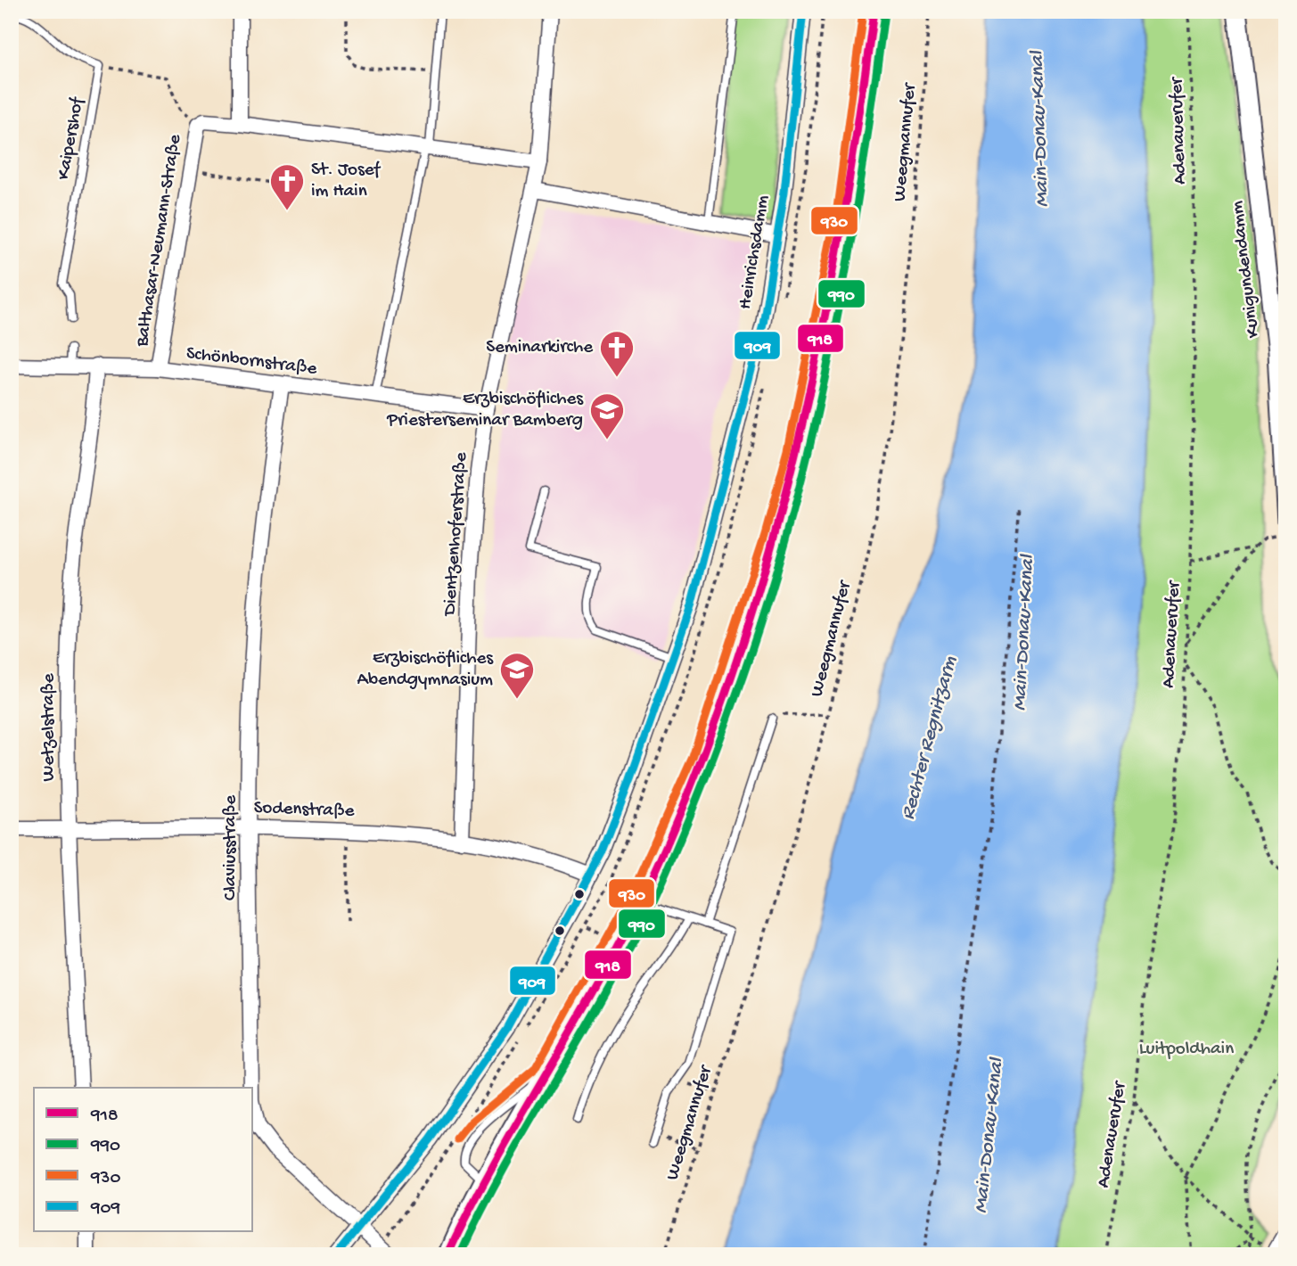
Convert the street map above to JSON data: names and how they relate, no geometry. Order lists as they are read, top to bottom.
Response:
{
  "streets": {
    "street": [
      "Balthasar-Neumann-Straße",
      "Heinrichsdamm",
      "Kunigundendamm",
      "Schönbornstraße",
      "Dientzenhoferstraße",
      "Wetzelstraße",
      "Sodenstraße",
      "Claviusstraße"
    ],
    "lane": ["Kaipershof"],
    "path": ["Adenauerufer", "Weegmannufer"]
  },
  "crossings": [
    ["Balthasar-Neumann-Straße", "Schönbornstraße"],
    ["Balthasar-Neumann-Straße", "Dientzenhoferstraße"],
    ["Heinrichsdamm", "Sodenstraße"],
    ["Heinrichsdamm", "Claviusstraße"],
    ["Schönbornstraße", "Dientzenhoferstraße"],
    ["Schönbornstraße", "Wetzelstraße"],
    ["Schönbornstraße", "Claviusstraße"],
    ["Dientzenhoferstraße", "Sodenstraße"],
    ["Wetzelstraße", "Sodenstraße"],
    ["Sodenstraße", "Claviusstraße"]
  ],
  "water": ["Main-Donau-Kanal", "Rechter Regnitzarm"],
  "parks": ["Luitpoldhain"],
  "places": {
    "church": ["St. Josef im Hain", "Seminarkirche"],
    "school or university": ["Erzbischöfliches Priesterseminar Bamberg", "Erzbischöfliches Abendgymnasium"]
  },
  "lines": [
    "transit line 918",
    "transit line 930",
    "transit line 909",
    "transit line 990"
  ],
  "legend": [
    "918",
    "990",
    "930",
    "909"
  ]
}
